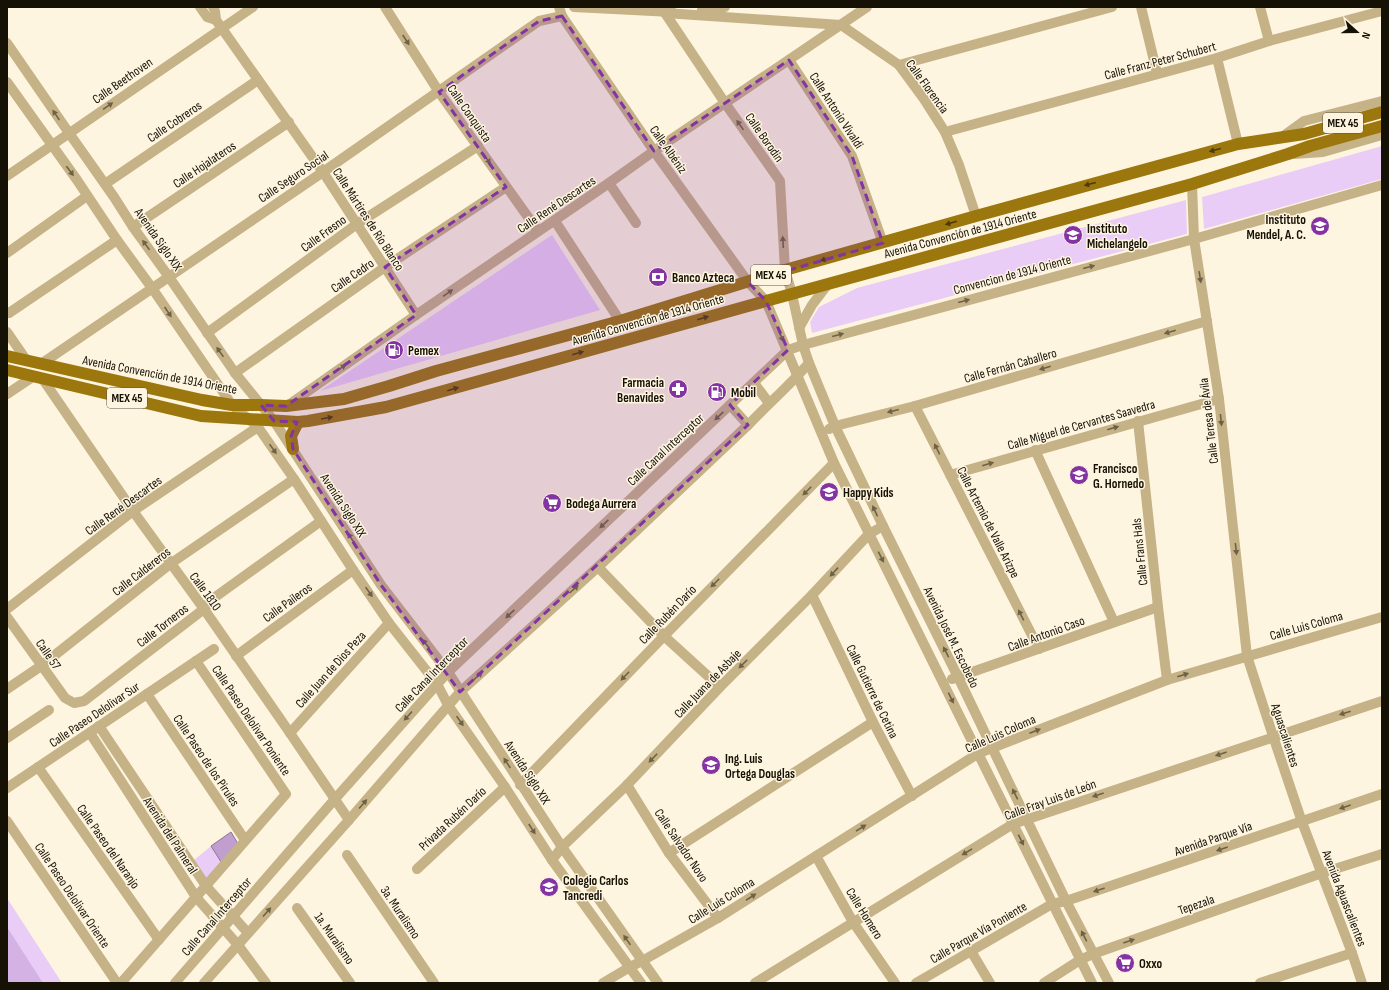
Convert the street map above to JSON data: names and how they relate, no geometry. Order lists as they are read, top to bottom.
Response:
{
  "streets": {
    "main road": ["MEX 45", "Avenida Convención de 1914 Oriente"],
    "street": [
      "Calle Franz Peter Schubert",
      "Calle Beethoven",
      "Calle Florencia",
      "Calle Antonio Vivaldi",
      "Calle Conquista",
      "Calle Cobreros",
      "Calle Borodín",
      "Calle Albéniz",
      "Calle Hojalateros",
      "Calle Seguro Social",
      "Calle René Descartes",
      "Calle Mártires de Río Blanco",
      "Calle Fresno",
      "Avenida Siglo XIX",
      "Convencion de 1914 Oriente",
      "Calle Cedro",
      "Calle Fernán Caballero",
      "Calle Teresa de Ávila",
      "Calle Miguel de Cervantes Saavedra",
      "Calle Canal Interceptor",
      "Calle Artemio de Valle Arizpe",
      "Calle Frans Hals",
      "Calle Caldereros",
      "Calle 1810",
      "Calle Paileros",
      "Calle Rubén Darío",
      "Calle Torneros",
      "Calle Luis Coloma",
      "Calle Antonio Caso",
      "Avenida José M. Escobedo",
      "Calle 57",
      "Calle Juan de Dios Peza",
      "Calle Juana de Asbaje",
      "Calle Gutierre de Cetina",
      "Calle Paseo Delolivar Sur",
      "Calle Paseo Delolivar Poniente",
      "Aguascalientes",
      "Calle Paseo de los Pirules",
      "Calle Fray Luis de León",
      "Privada Rubén Darío",
      "Avenida del Palmeral",
      "Avenida Parque Vía",
      "Calle Salvador Novo",
      "Calle Paseo del Naranjo",
      "Calle Paseo Delolivar Oriente",
      "Avenida Aguascalientes",
      "Tepezala",
      "3a. Muralismo",
      "Calle Homero",
      "Calle Parque Vía Poniente",
      "1a. Muralismo"
    ]
  },
  "crossings": [
    ["Calle Franz Peter Schubert", "Calle Florencia"],
    ["Calle Beethoven", "Calle Mártires de Río Blanco"],
    ["Calle Beethoven", "Avenida Siglo XIX"],
    ["Calle Florencia", "Calle René Descartes"],
    ["Calle Florencia", "Avenida Convención de 1914 Oriente"],
    ["Calle Antonio Vivaldi", "Calle René Descartes"],
    ["Calle Antonio Vivaldi", "Avenida Convención de 1914 Oriente"],
    ["Calle Conquista", "Calle Seguro Social"],
    ["Calle Conquista", "Calle René Descartes"],
    ["Calle Conquista", "Calle Fresno"],
    ["Calle Conquista", "Calle Cedro"],
    ["Calle Cobreros", "Calle Mártires de Río Blanco"],
    ["Calle Cobreros", "Avenida Siglo XIX"],
    ["Calle Borodín", "Calle René Descartes"],
    ["Calle Borodín", "Avenida Convención de 1914 Oriente"],
    ["Calle Borodín", "Avenida José M. Escobedo"],
    ["Calle Albéniz", "Calle Seguro Social"],
    ["Calle Albéniz", "Calle René Descartes"],
    ["Calle Albéniz", "Avenida Convención de 1914 Oriente"],
    ["Calle Hojalateros", "Calle Mártires de Río Blanco"],
    ["Calle Hojalateros", "Avenida Siglo XIX"],
    ["Calle Seguro Social", "Calle Mártires de Río Blanco"],
    ["Calle Seguro Social", "Avenida Convención de 1914 Oriente"],
    ["Calle Seguro Social", "Avenida Siglo XIX"],
    ["Calle René Descartes", "Calle Mártires de Río Blanco"],
    ["Calle René Descartes", "Avenida Convención de 1914 Oriente"],
    ["Calle René Descartes", "Calle 1810"],
    ["Calle Mártires de Río Blanco", "Calle Fresno"],
    ["Calle Mártires de Río Blanco", "Calle Cedro"],
    ["Calle Fresno", "Avenida Siglo XIX"],
    ["Avenida Convención de 1914 Oriente", "Avenida Siglo XIX"],
    ["Avenida Convención de 1914 Oriente", "Calle Teresa de Ávila"],
    ["Avenida Convención de 1914 Oriente", "Calle 1810"],
    ["Avenida Convención de 1914 Oriente", "Avenida José M. Escobedo"],
    ["Avenida Siglo XIX", "Calle Cedro"],
    ["Avenida Siglo XIX", "Calle Canal Interceptor"],
    ["Avenida Siglo XIX", "Calle Rubén Darío"],
    ["Avenida Siglo XIX", "Calle Luis Coloma"],
    ["Avenida Siglo XIX", "Calle Juana de Asbaje"],
    ["Convencion de 1914 Oriente", "Calle Teresa de Ávila"],
    ["Convencion de 1914 Oriente", "Calle Canal Interceptor"],
    ["Convencion de 1914 Oriente", "Avenida José M. Escobedo"],
    ["Calle Fernán Caballero", "Calle Teresa de Ávila"],
    ["Calle Fernán Caballero", "Calle Artemio de Valle Arizpe"],
    ["Calle Fernán Caballero", "Avenida José M. Escobedo"],
    ["Calle Teresa de Ávila", "Calle Miguel de Cervantes Saavedra"],
    ["Calle Teresa de Ávila", "Calle Luis Coloma"],
    ["Calle Teresa de Ávila", "Aguascalientes"],
    ["Calle Miguel de Cervantes Saavedra", "Calle Artemio de Valle Arizpe"],
    ["Calle Miguel de Cervantes Saavedra", "Calle Frans Hals"],
    ["Calle Canal Interceptor", "Calle 1810"],
    ["Calle Canal Interceptor", "Avenida del Palmeral"],
    ["Calle Artemio de Valle Arizpe", "Calle Antonio Caso"],
    ["Calle Frans Hals", "Calle Luis Coloma"],
    ["Calle Frans Hals", "Calle Antonio Caso"],
    ["Calle Caldereros", "Calle 1810"],
    ["Calle Caldereros", "Calle 57"],
    ["Calle 1810", "Calle Paileros"],
    ["Calle 1810", "Calle Torneros"],
    ["Calle 1810", "Calle Juan de Dios Peza"],
    ["Calle Torneros", "Calle 57"],
    ["Calle Luis Coloma", "Avenida José M. Escobedo"],
    ["Calle Luis Coloma", "Calle Gutierre de Cetina"],
    ["Calle Luis Coloma", "Aguascalientes"],
    ["Calle Luis Coloma", "Calle Salvador Novo"],
    ["Calle Luis Coloma", "Calle Homero"],
    ["Calle Antonio Caso", "Avenida José M. Escobedo"],
    ["Avenida José M. Escobedo", "Calle Juana de Asbaje"],
    ["Avenida José M. Escobedo", "Calle Fray Luis de León"],
    ["Avenida José M. Escobedo", "Avenida Parque Vía"],
    ["Avenida José M. Escobedo", "Tepezala"],
    ["Calle Juana de Asbaje", "Calle Gutierre de Cetina"],
    ["Calle Juana de Asbaje", "Calle Salvador Novo"],
    ["Calle Paseo Delolivar Sur", "Calle Paseo Delolivar Poniente"],
    ["Calle Paseo Delolivar Sur", "Calle Paseo de los Pirules"],
    ["Calle Paseo Delolivar Sur", "Avenida del Palmeral"],
    ["Calle Paseo Delolivar Sur", "Calle Paseo del Naranjo"],
    ["Calle Paseo Delolivar Poniente", "Calle Paseo de los Pirules"],
    ["Aguascalientes", "Calle Fray Luis de León"],
    ["Aguascalientes", "Avenida Parque Vía"],
    ["Aguascalientes", "Avenida Aguascalientes"],
    ["Calle Fray Luis de León", "Calle Homero"],
    ["Avenida Parque Vía", "Avenida Aguascalientes"],
    ["Avenida Parque Vía", "Calle Parque Vía Poniente"],
    ["Avenida Aguascalientes", "Tepezala"]
  ],
  "one_way": [
    "Calle Beethoven",
    "Calle Conquista",
    "Calle Borodín",
    "Convencion de 1914 Oriente",
    "Calle Fernán Caballero",
    "Calle Teresa de Ávila",
    "Calle Miguel de Cervantes Saavedra",
    "Calle Rubén Darío",
    "Calle Juana de Asbaje",
    "Calle Fray Luis de León",
    "Avenida Parque Vía"
  ],
  "places": {
    "school or university": [
      "Instituto Mendel, A. C.",
      "Instituto Michelangelo",
      "Francisco G. Hornedo",
      "Happy Kids",
      "Ing. Luis Ortega Douglas",
      "Colegio Carlos Tancredi"
    ],
    "bank": ["Banco Azteca"],
    "fuel station": ["Pemex", "Mobil"],
    "pharmacy": ["Farmacia Benavides"],
    "supermarket": ["Bodega Aurrera", "Oxxo"]
  },
  "north": "right"
}
